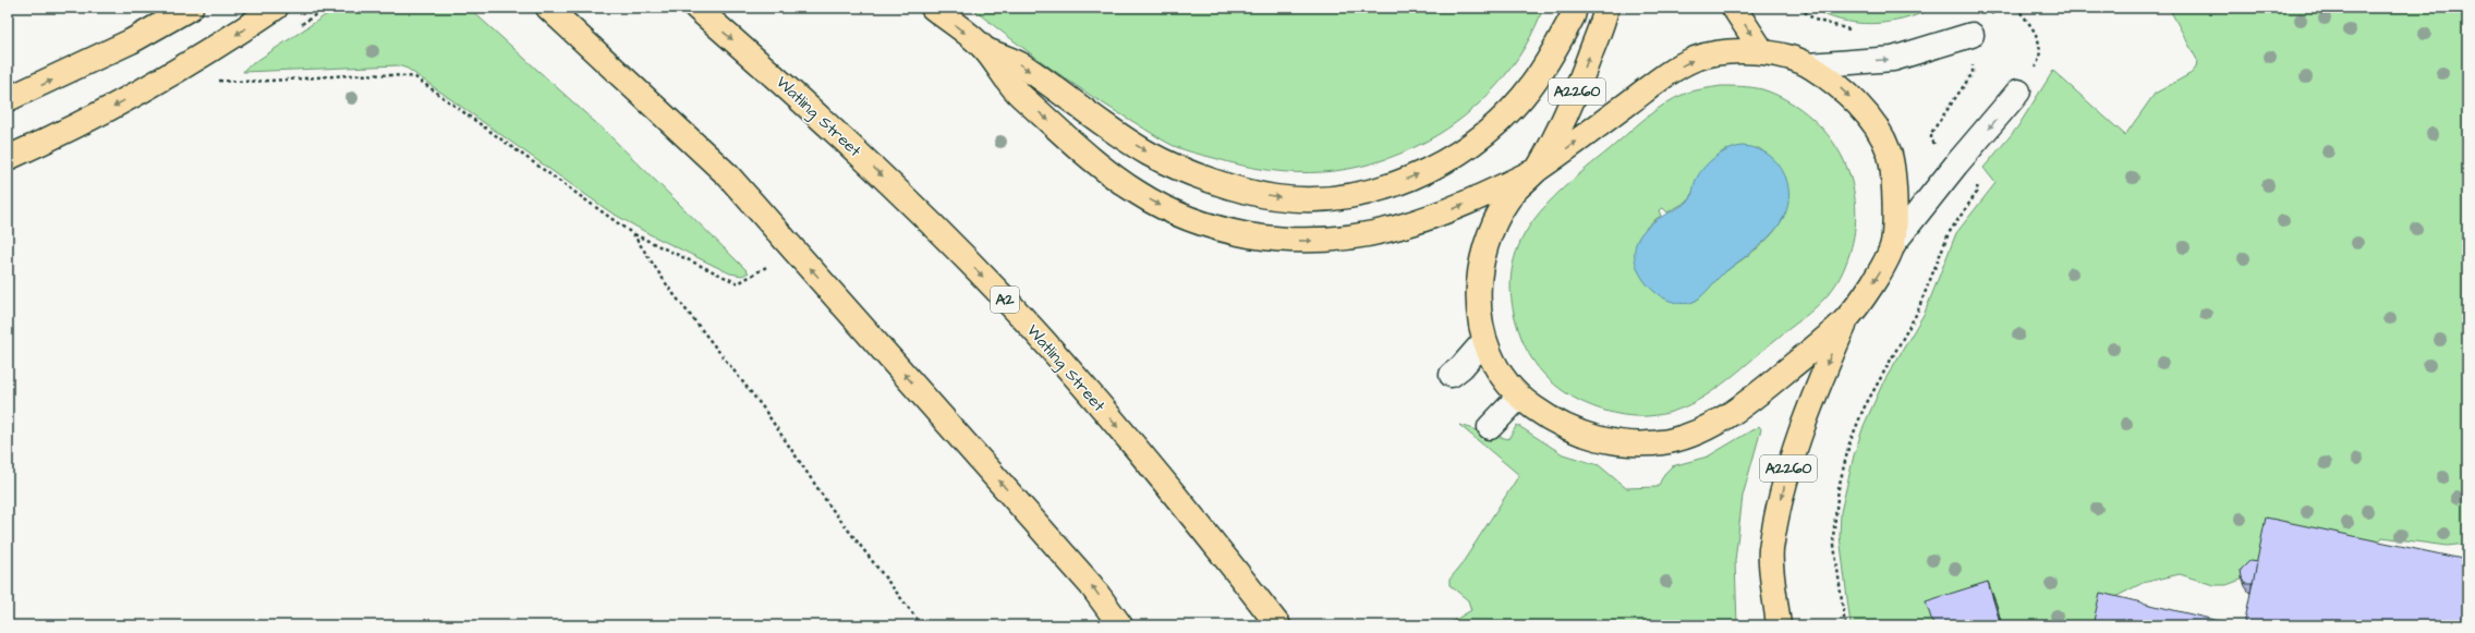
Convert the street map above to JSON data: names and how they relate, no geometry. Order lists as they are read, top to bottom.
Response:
{
  "streets": {
    "main road": ["A2260", "Watling Street", "A2"]
  }
}
